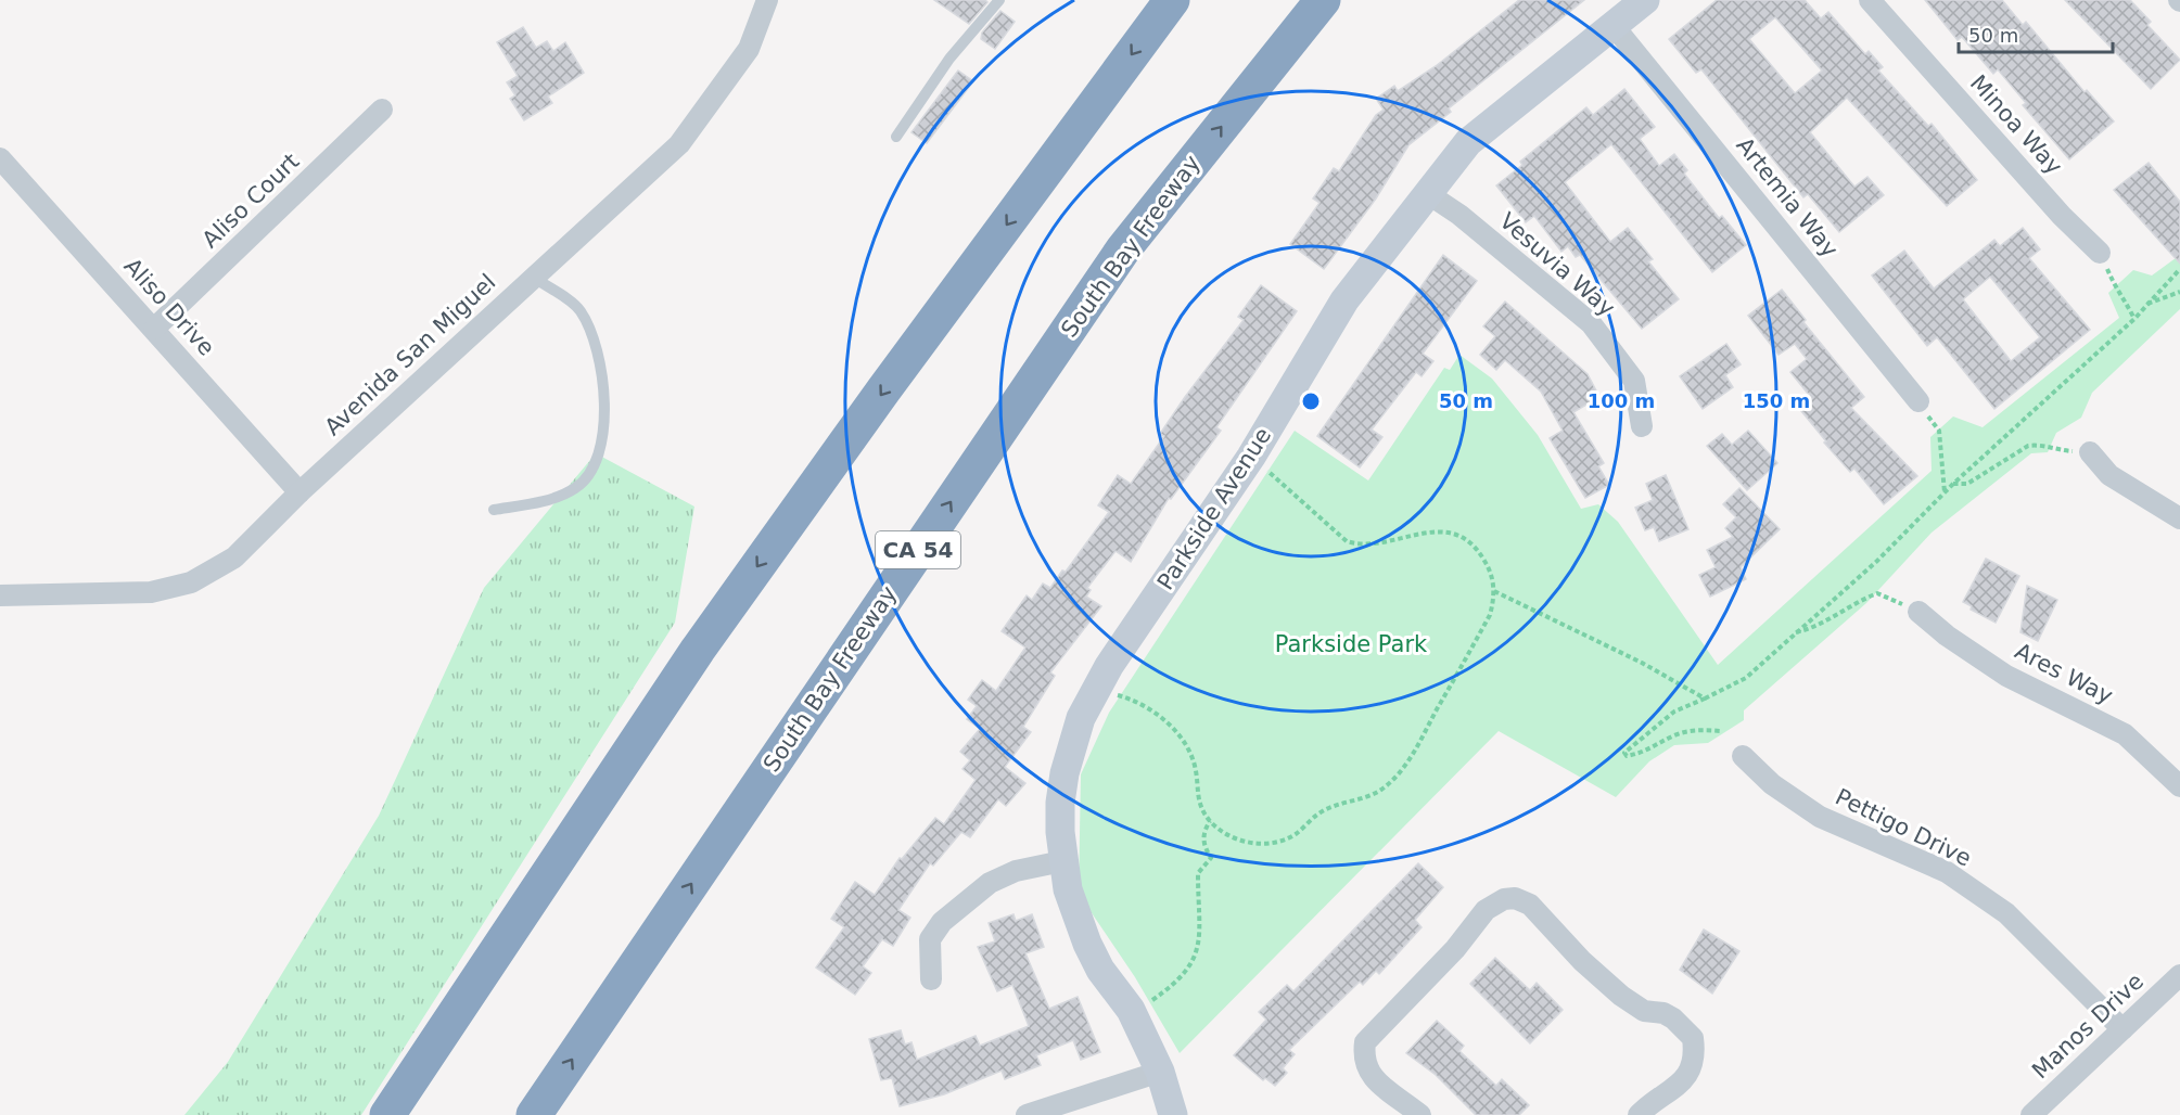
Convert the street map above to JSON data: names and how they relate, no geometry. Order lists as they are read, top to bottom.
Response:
{
  "streets": {
    "highway": ["South Bay Freeway", "CA 54"],
    "main road": ["Parkside Avenue"],
    "street": [
      "Minoa Way",
      "Artemia Way",
      "Aliso Court",
      "Vesuvia Way",
      "Aliso Drive",
      "Avenida San Miguel",
      "Ares Way",
      "Pettigo Drive",
      "Manos Drive"
    ]
  },
  "crossings": [
    ["Artemia Way", "Parkside Avenue"],
    ["Aliso Court", "Aliso Drive"],
    ["Vesuvia Way", "Parkside Avenue"],
    ["Aliso Drive", "Avenida San Miguel"],
    ["Pettigo Drive", "Manos Drive"]
  ],
  "parks": ["Parkside Park"],
  "scale_bar": "50 m",
  "rings": ["50 m", "100 m", "150 m"]
}
